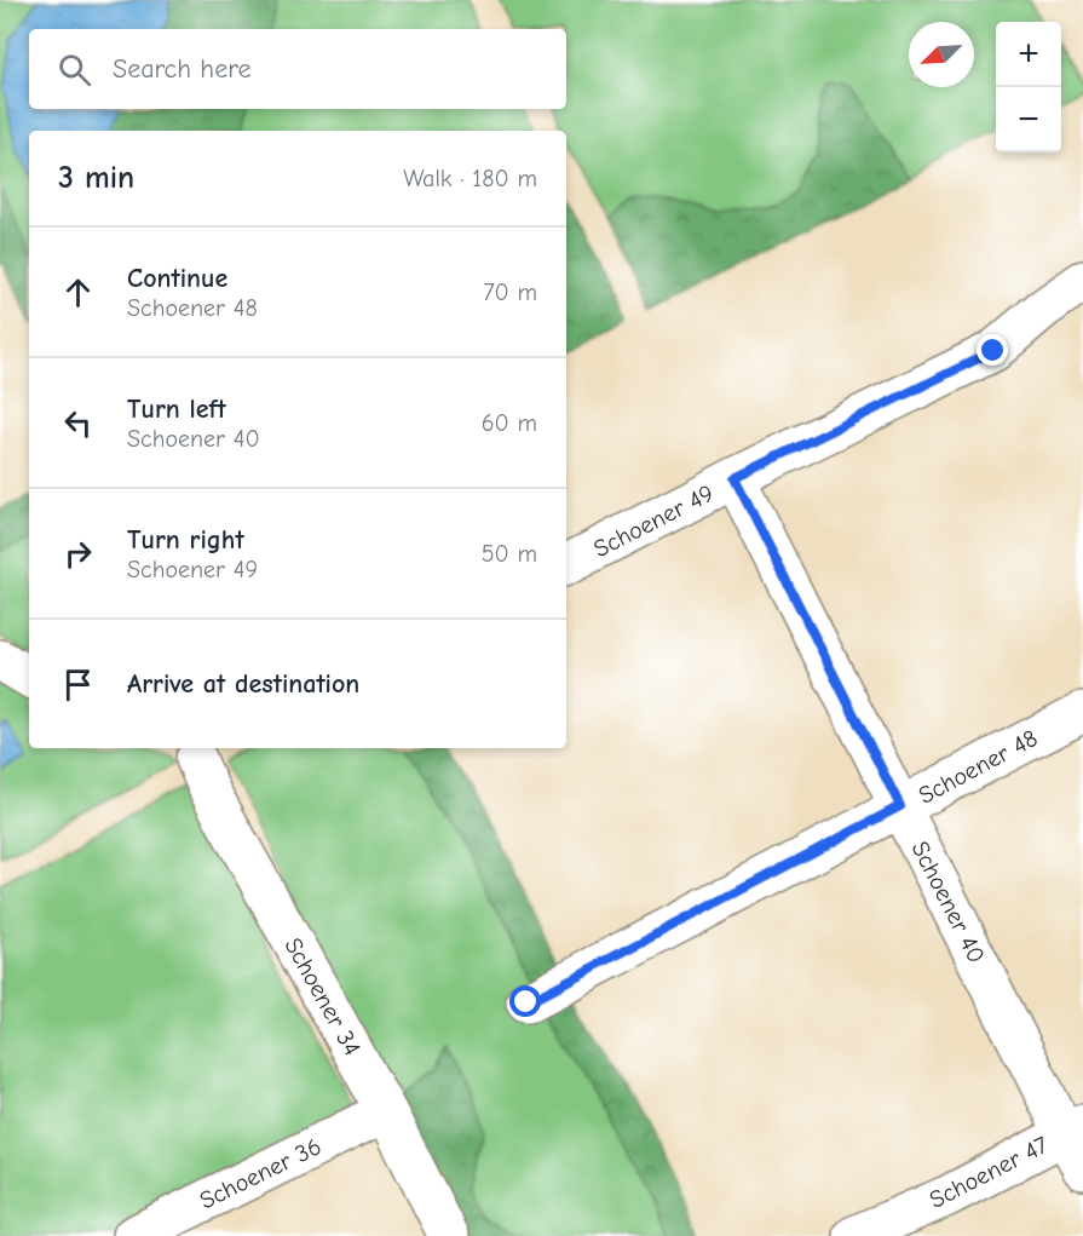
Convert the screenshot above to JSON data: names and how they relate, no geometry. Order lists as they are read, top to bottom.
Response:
{
  "streets": {
    "street": [
      "Schoener 49",
      "Schoener 48",
      "Schoener 40",
      "Schoener 34",
      "Schoener 47",
      "Schoener 36"
    ]
  },
  "crossings": [
    ["Schoener 49", "Schoener 40"],
    ["Schoener 48", "Schoener 40"],
    ["Schoener 40", "Schoener 47"],
    ["Schoener 34", "Schoener 36"]
  ],
  "north": "bottom left",
  "page": {
    "map_buttons": ["+", "−"],
    "search": "Search here",
    "heading": ["3 min", "Walk · 180 m"],
    "list": [
      ["Continue", "Schoener 48", "70 m"],
      ["Turn left", "Schoener 40", "60 m"],
      ["Turn right", "Schoener 49", "50 m"],
      "Arrive at destination"
    ]
  }
}
